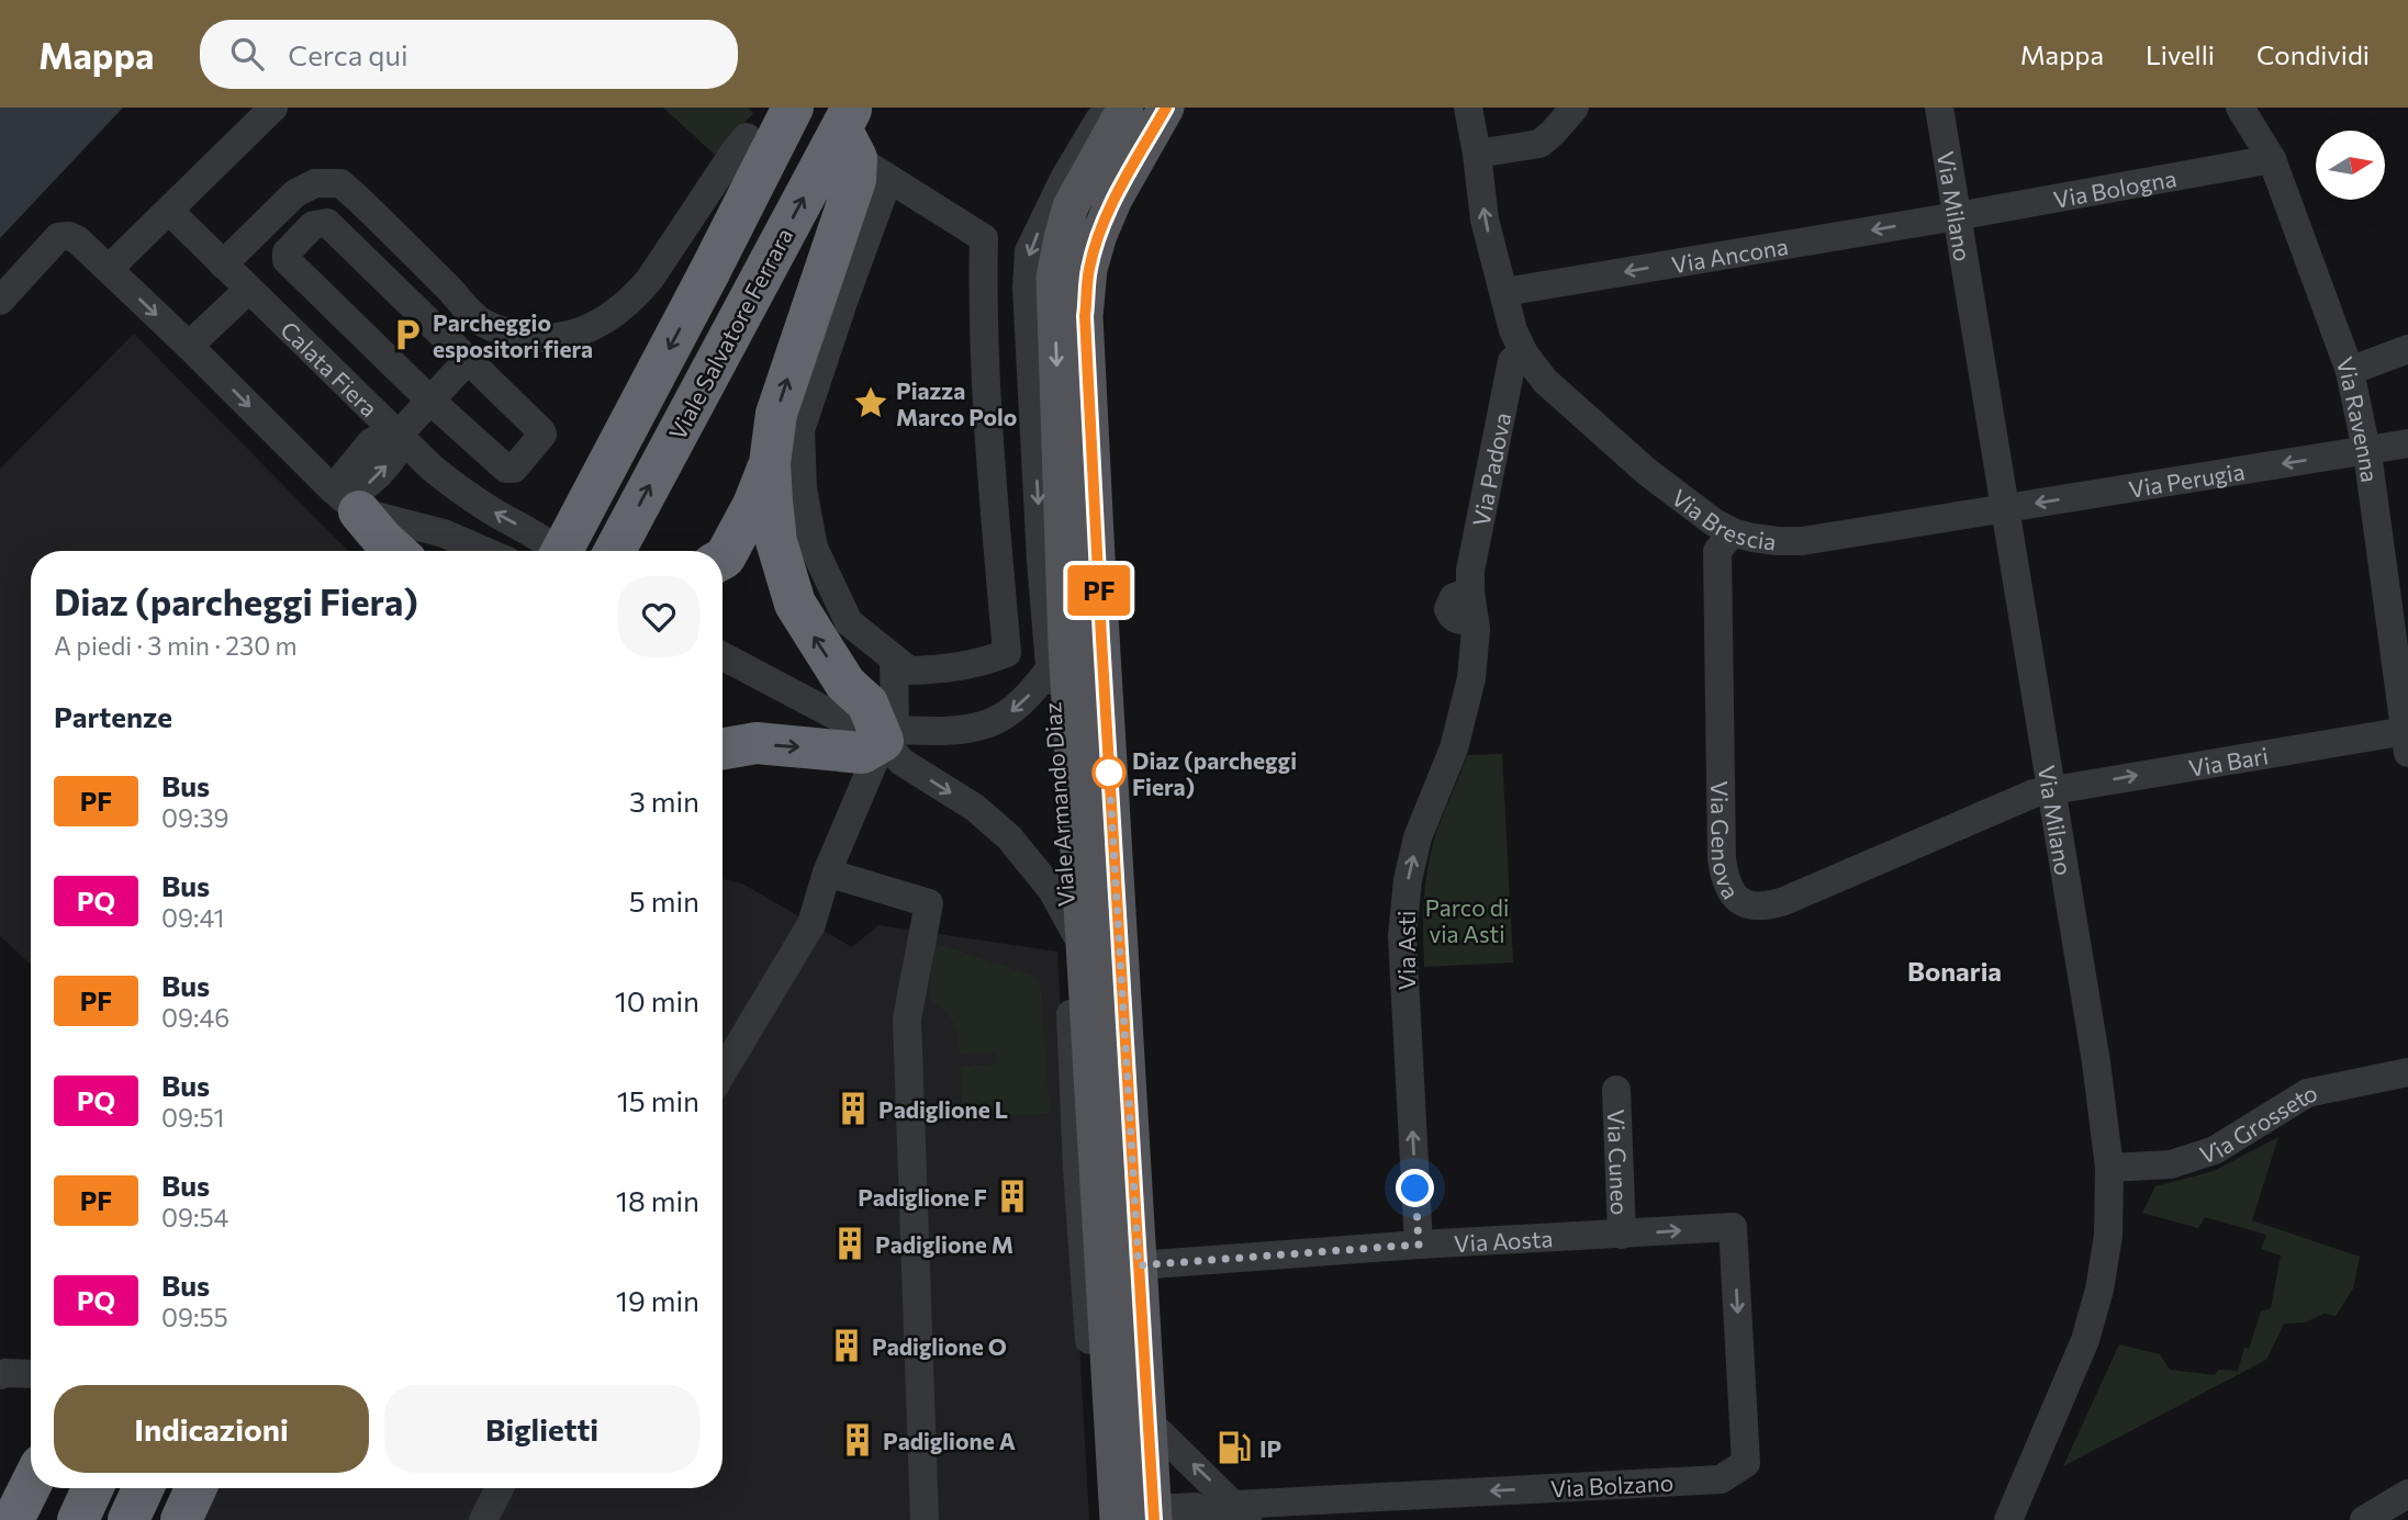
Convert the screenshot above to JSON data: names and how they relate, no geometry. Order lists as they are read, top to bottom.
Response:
{
  "streets": {
    "highway": ["Viale Salvatore Ferrara"],
    "main road": ["Viale Armando Diaz"],
    "street": [
      "Via Bologna",
      "Via Milano",
      "Via Ancona",
      "Calata Fiera",
      "Via Ravenna",
      "Via Padova",
      "Via Perugia",
      "Via Brescia",
      "Via Bari",
      "Via Genova",
      "Via Asti",
      "Via Grosseto",
      "Via Cuneo",
      "Via Aosta",
      "Via Bolzano"
    ]
  },
  "crossings": [
    ["Via Bologna", "Via Milano"],
    ["Via Bologna", "Via Ancona"],
    ["Via Bologna", "Via Ravenna"],
    ["Via Milano", "Via Ancona"],
    ["Via Milano", "Via Perugia"],
    ["Via Milano", "Via Brescia"],
    ["Via Milano", "Via Bari"],
    ["Via Milano", "Via Genova"],
    ["Via Milano", "Via Grosseto"],
    ["Via Ravenna", "Via Perugia"],
    ["Via Ravenna", "Via Bari"],
    ["Via Padova", "Via Brescia"],
    ["Via Padova", "Via Asti"],
    ["Via Perugia", "Via Brescia"],
    ["Via Brescia", "Via Genova"],
    ["Via Bari", "Via Genova"],
    ["Via Asti", "Via Aosta"],
    ["Via Cuneo", "Via Aosta"],
    ["Via Aosta", "Via Bolzano"]
  ],
  "one_way": [
    "Via Ancona",
    "Via Perugia",
    "Via Bari",
    "Via Asti"
  ],
  "districts": ["Bonaria"],
  "parks": ["Parco di via Asti"],
  "places": {
    "parking": ["Parcheggio espositori fiera"],
    "place": ["Piazza Marco Polo"],
    "other": ["Diaz (parcheggi Fiera)"],
    "building": [
      "Padiglione L",
      "Padiglione F",
      "Padiglione M",
      "Padiglione O",
      "Padiglione A"
    ],
    "fuel station": ["IP"]
  },
  "lines": ["bus line PF"],
  "north": "right",
  "page": {
    "header": "Mappa",
    "search": "Cerca qui",
    "nav": ["Mappa", "Livelli", "Condividi"],
    "on_map": "PF",
    "heading": [
      ["Diaz (parcheggi Fiera)", "A piedi · 3 min · 230 m"],
      "Partenze"
    ],
    "list": [
      {
        "mark": "PF",
        "name": "Bus",
        "note": "09:39",
        "value": "3 min"
      },
      {
        "mark": "PQ",
        "name": "Bus",
        "note": "09:41",
        "value": "5 min"
      },
      {
        "mark": "PF",
        "name": "Bus",
        "note": "09:46",
        "value": "10 min"
      },
      {
        "mark": "PQ",
        "name": "Bus",
        "note": "09:51",
        "value": "15 min"
      },
      {
        "mark": "PF",
        "name": "Bus",
        "note": "09:54",
        "value": "18 min"
      },
      {
        "mark": "PQ",
        "name": "Bus",
        "note": "09:55",
        "value": "19 min"
      }
    ],
    "buttons": ["Indicazioni", "Biglietti"]
  }
}
